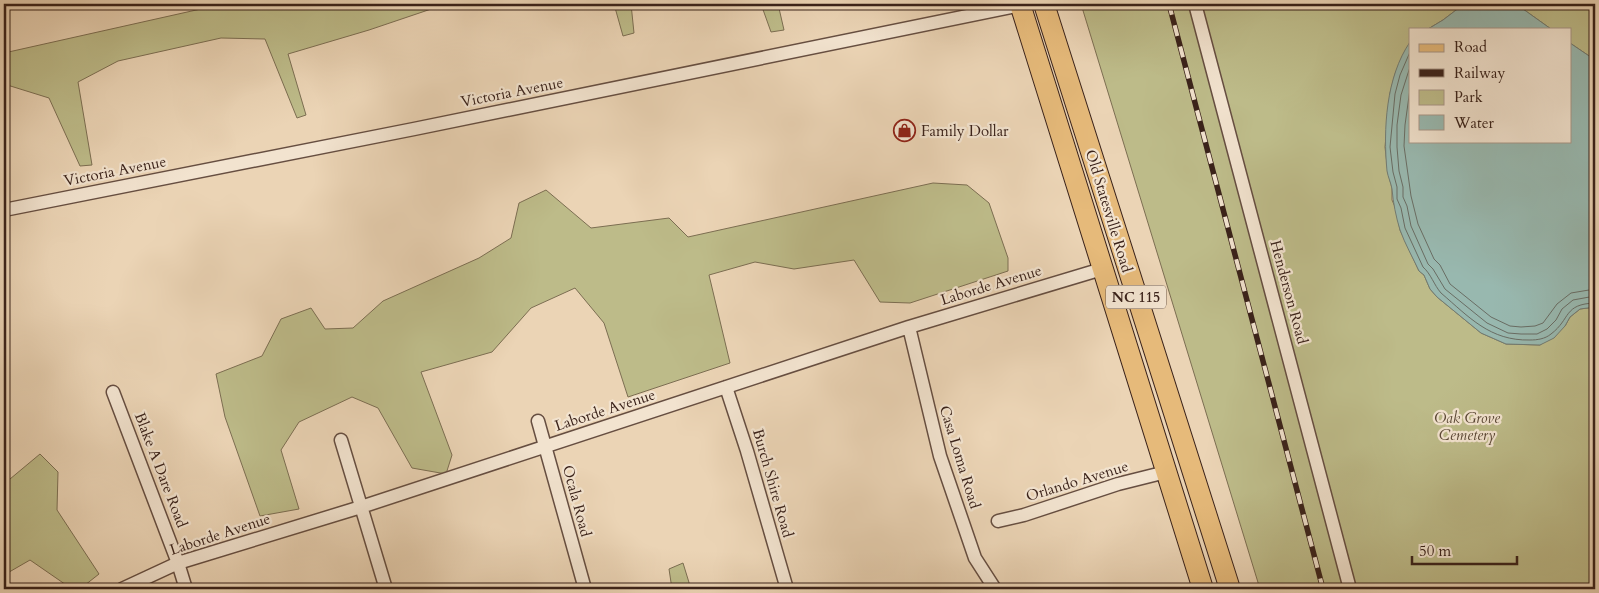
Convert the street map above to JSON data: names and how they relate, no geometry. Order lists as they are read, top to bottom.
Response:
{
  "streets": {
    "main road": ["Old Statesville Road", "NC 115"],
    "street": [
      "Victoria Avenue",
      "Laborde Avenue",
      "Henderson Road",
      "Casa Loma Road",
      "Blake A Dare Road",
      "Orlando Avenue",
      "Burch Shire Road",
      "Ocala Road"
    ]
  },
  "crossings": [
    ["Victoria Avenue", "Old Statesville Road"],
    ["Old Statesville Road", "Laborde Avenue"],
    ["Old Statesville Road", "Orlando Avenue"],
    ["Laborde Avenue", "Casa Loma Road"],
    ["Laborde Avenue", "Blake A Dare Road"],
    ["Laborde Avenue", "Burch Shire Road"],
    ["Laborde Avenue", "Ocala Road"]
  ],
  "parks": ["Oak Grove Cemetery"],
  "places": {
    "shop": ["Family Dollar"]
  },
  "legend": [
    "Road",
    "Railway",
    "Park",
    "Water"
  ],
  "scale_bar": "50 m"
}
